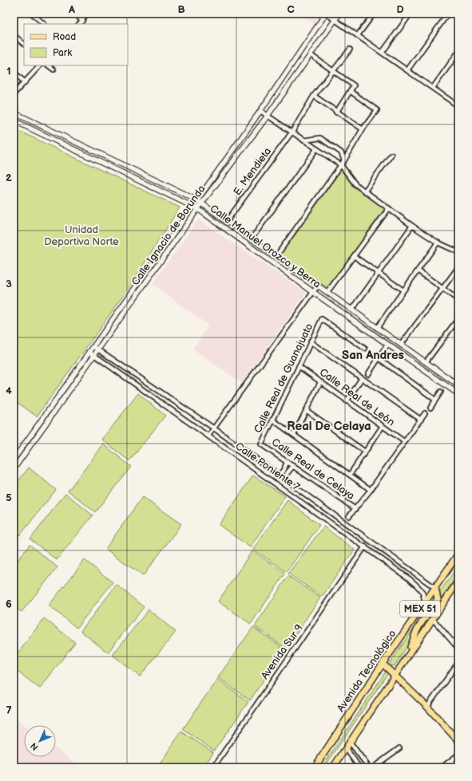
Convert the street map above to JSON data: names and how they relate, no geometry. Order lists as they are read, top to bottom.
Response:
{
  "streets": {
    "main road": ["MEX 51", "Avenida Tecnológico"],
    "street": [
      "E. Mendieta",
      "Calle Ignacio de Borunda",
      "Calle Manuel Orozco y Berra",
      "Calle Real de Guanajuato",
      "Calle Real de León",
      "Calle Poniente 7",
      "Calle Real de Celaya",
      "Avenida Sur 9"
    ]
  },
  "crossings": [
    ["E. Mendieta", "Calle Manuel Orozco y Berra"],
    ["Calle Ignacio de Borunda", "Calle Manuel Orozco y Berra"],
    ["Calle Ignacio de Borunda", "Calle Poniente 7"],
    ["Calle Real de Guanajuato", "Calle Real de León"],
    ["Calle Real de Guanajuato", "Calle Real de Celaya"],
    ["Calle Poniente 7", "Avenida Sur 9"],
    ["Calle Poniente 7", "Avenida Tecnológico"]
  ],
  "districts": ["San Andres", "Real De Celaya"],
  "parks": ["Unidad Deportiva Norte"],
  "legend": ["Road", "Park"],
  "north": "bottom left",
  "grid": {
    "columns": [
      "A",
      "B",
      "C",
      "D"
    ],
    "rows": [
      "1",
      "2",
      "3",
      "4",
      "5",
      "6",
      "7"
    ]
  }
}
